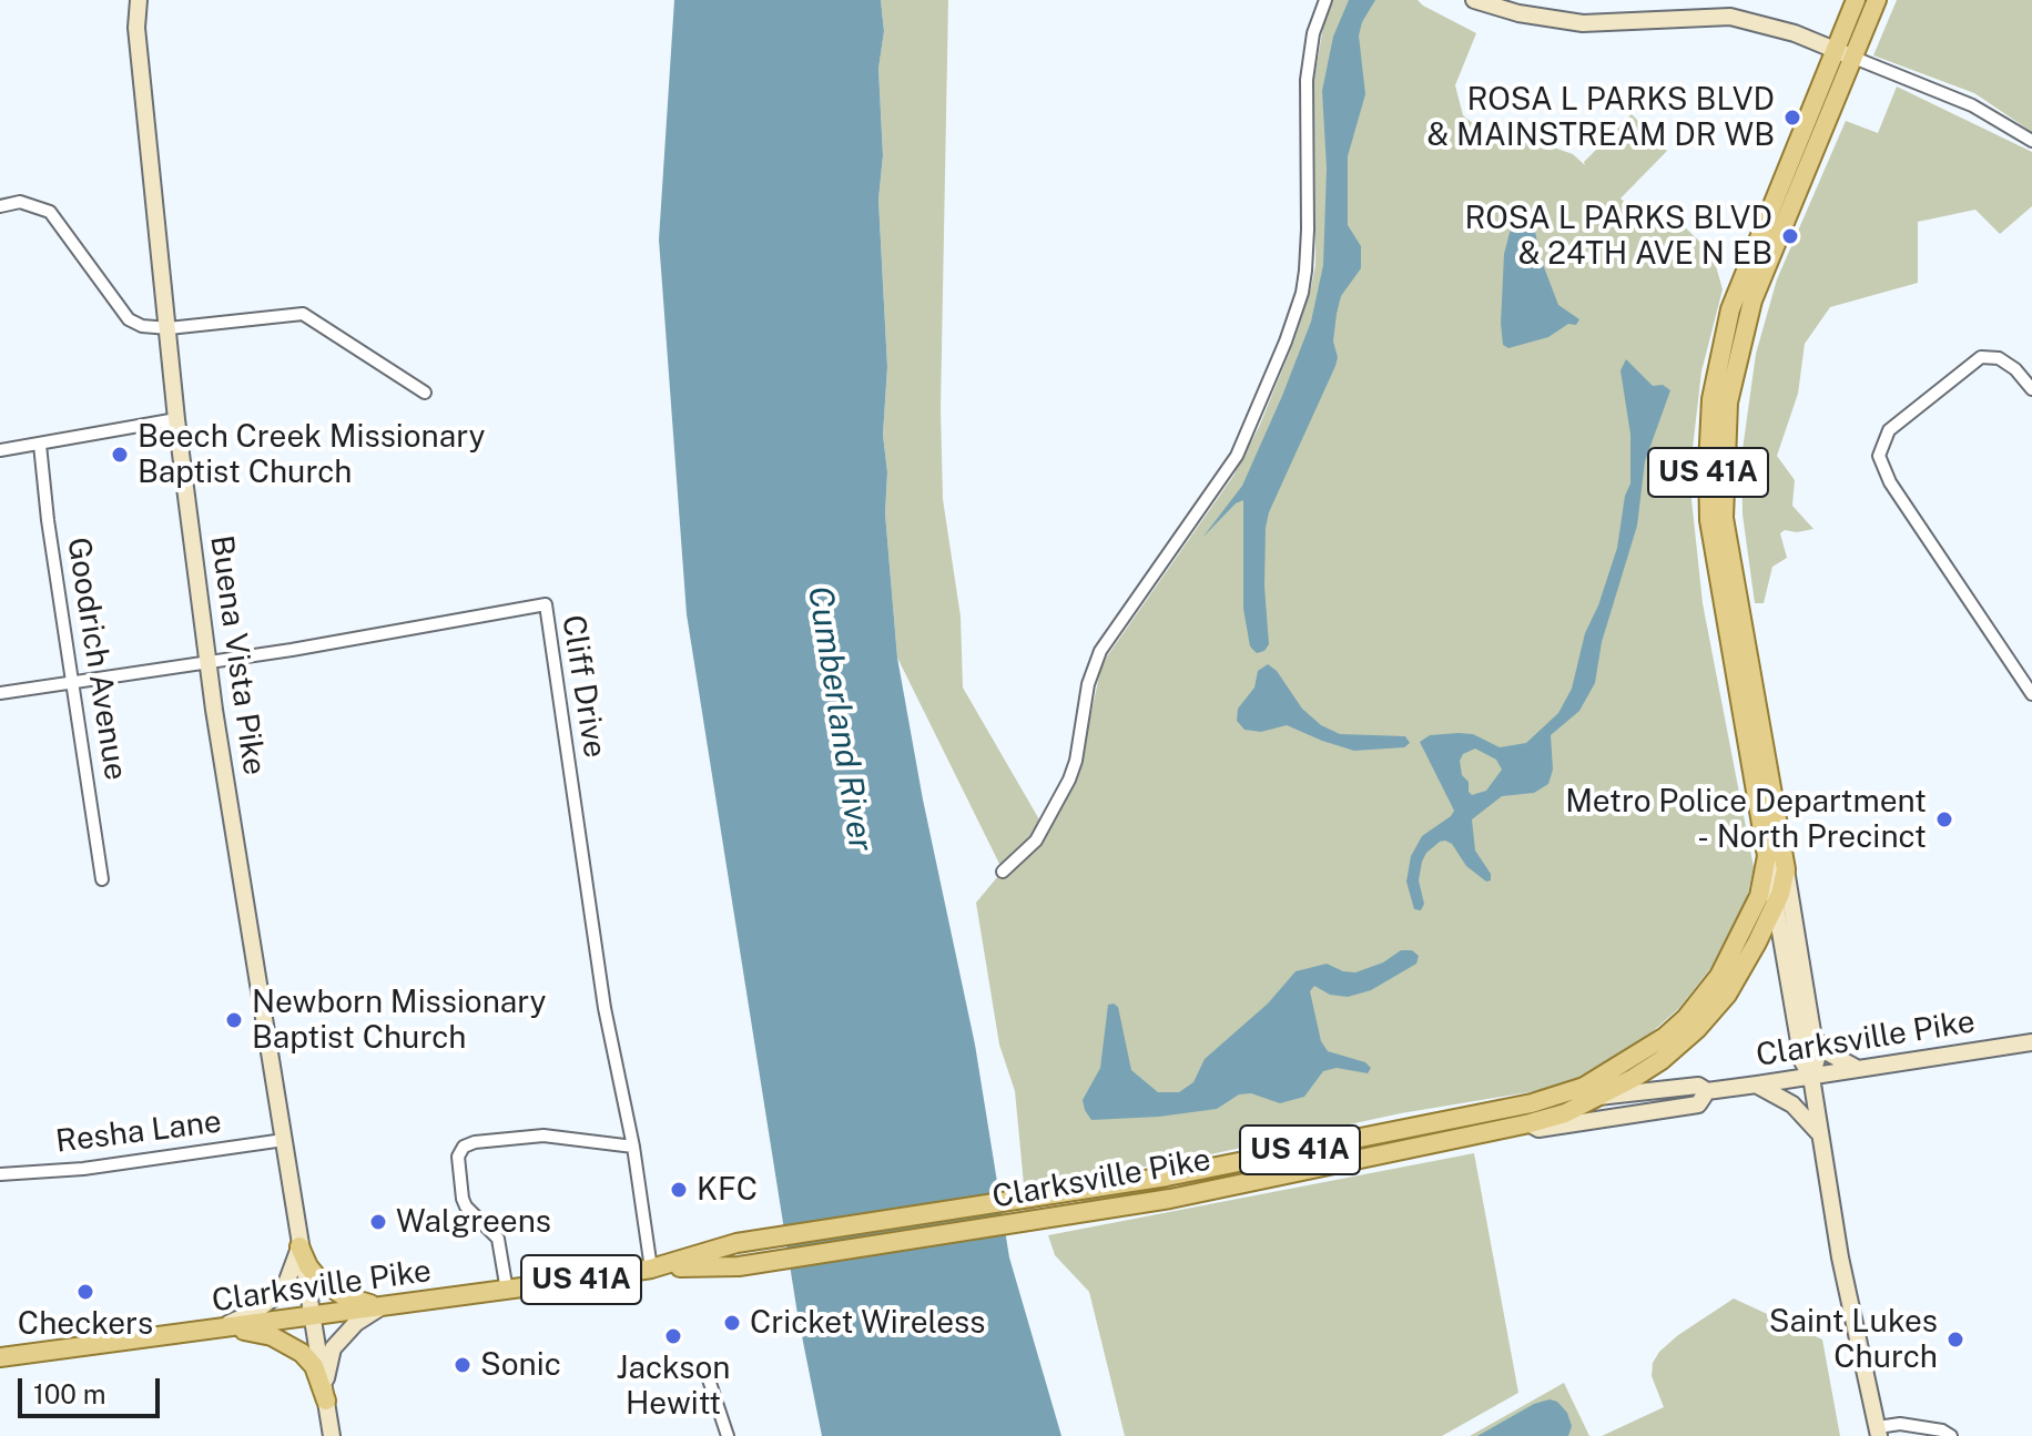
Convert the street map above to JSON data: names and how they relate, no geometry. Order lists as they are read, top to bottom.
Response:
{
  "streets": {
    "main road": ["US 41A", "Buena Vista Pike", "Clarksville Pike"],
    "street": ["Goodrich Avenue", "Cliff Drive", "Resha Lane"]
  },
  "crossings": [
    ["US 41A", "Clarksville Pike"],
    ["Buena Vista Pike", "Cliff Drive"],
    ["Buena Vista Pike", "Clarksville Pike"],
    ["Buena Vista Pike", "Resha Lane"],
    ["Goodrich Avenue", "Cliff Drive"],
    ["Cliff Drive", "Clarksville Pike"]
  ],
  "water": ["Cumberland River"],
  "places": [
    "ROSA L PARKS BLVD & MAINSTREAM DR WB",
    "ROSA L PARKS BLVD & 24TH AVE N EB",
    "Beech Creek Missionary Baptist Church",
    "Metro Police Department - North Precinct",
    "Newborn Missionary Baptist Church",
    "KFC",
    "Walgreens",
    "Checkers",
    "Cricket Wireless",
    "Jackson Hewitt",
    "Saint Lukes Church",
    "Sonic"
  ],
  "scale_bar": "100 m"
}
